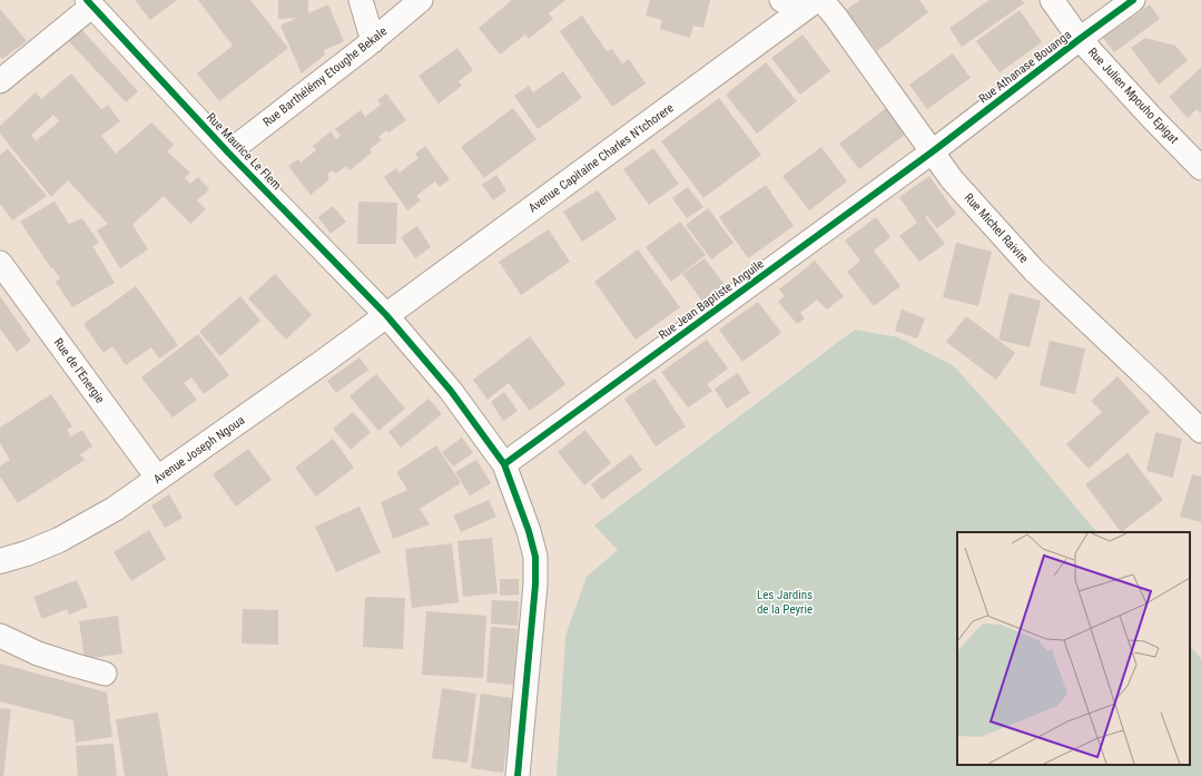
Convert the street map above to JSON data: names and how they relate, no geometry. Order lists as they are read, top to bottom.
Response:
{
  "streets": {
    "main road": ["Avenue Capitaine Charles N'tchorere", "Avenue Joseph Ngoua"],
    "street": [
      "Rue Athanase Bouanga",
      "Rue Barthélémy Etoughe Bekale",
      "Rue Julien Mpouho Epigat",
      "Rue Maurice Le Flem",
      "Rue Michel Raivire",
      "Rue Jean Baptiste Anguile",
      "Rue de l'Energie"
    ]
  },
  "crossings": [
    ["Rue Athanase Bouanga", "Rue Julien Mpouho Epigat"],
    ["Rue Athanase Bouanga", "Rue Michel Raivire"],
    ["Rue Athanase Bouanga", "Rue Jean Baptiste Anguile"],
    ["Rue Barthélémy Etoughe Bekale", "Rue Maurice Le Flem"],
    ["Rue Maurice Le Flem", "Avenue Capitaine Charles N'tchorere"],
    ["Rue Maurice Le Flem", "Rue Jean Baptiste Anguile"],
    ["Rue Maurice Le Flem", "Avenue Joseph Ngoua"],
    ["Avenue Capitaine Charles N'tchorere", "Rue Michel Raivire"],
    ["Avenue Capitaine Charles N'tchorere", "Avenue Joseph Ngoua"],
    ["Rue Michel Raivire", "Rue Jean Baptiste Anguile"],
    ["Rue de l'Energie", "Avenue Joseph Ngoua"]
  ],
  "parks": ["Les Jardins de la Peyrie"]
}
